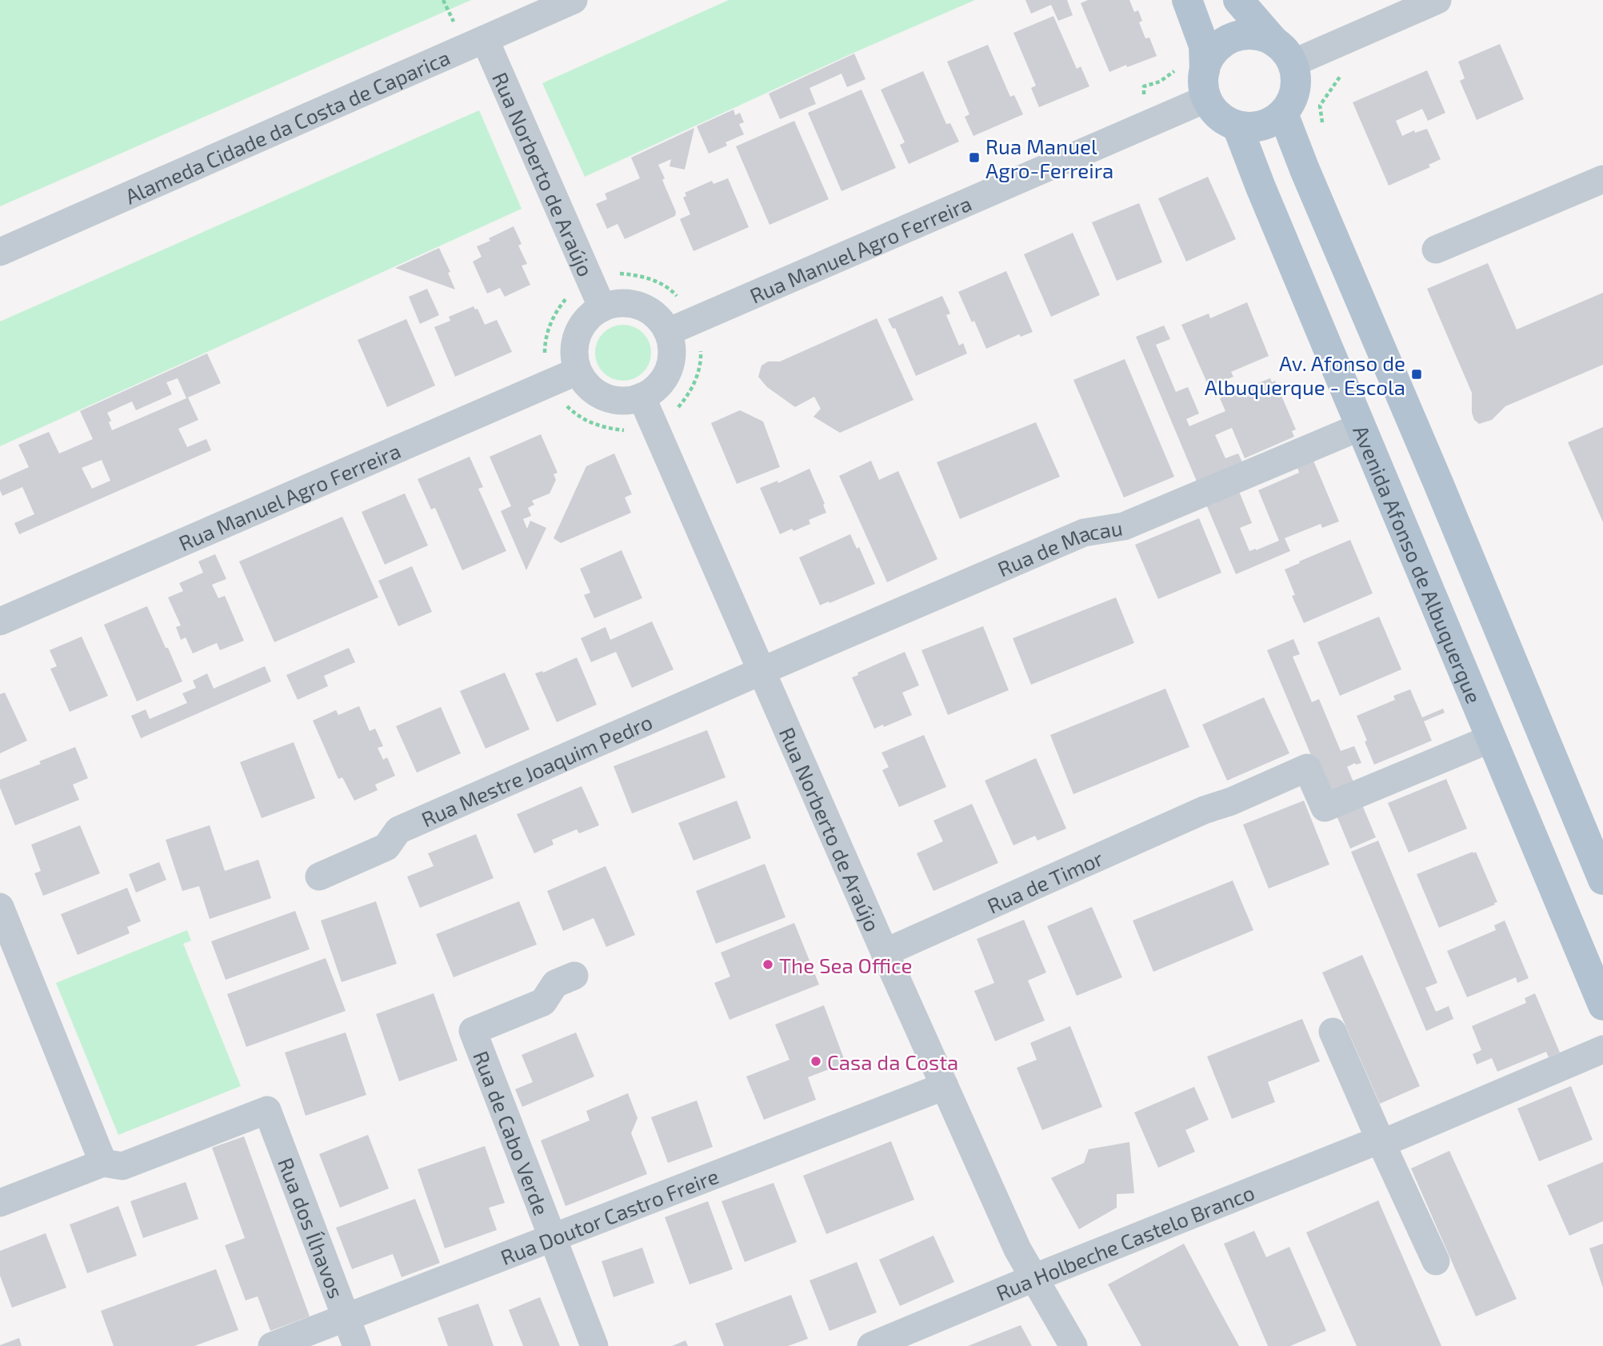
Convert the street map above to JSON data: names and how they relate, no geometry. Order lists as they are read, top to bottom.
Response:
{
  "streets": {
    "main road": ["Avenida Afonso de Albuquerque"],
    "street": [
      "Alameda Cidade da Costa de Caparica",
      "Rua Norberto de Araújo",
      "Rua Manuel Agro Ferreira",
      "Rua de Macau",
      "Rua Mestre Joaquim Pedro",
      "Rua de Timor",
      "Rua de Cabo Verde",
      "Rua Doutor Castro Freire",
      "Rua dos Ílhavos",
      "Rua Holbeche Castelo Branco"
    ]
  },
  "crossings": [
    ["Alameda Cidade da Costa de Caparica", "Rua Norberto de Araújo"],
    ["Rua Norberto de Araújo", "Rua Manuel Agro Ferreira"],
    ["Rua Norberto de Araújo", "Rua de Macau"],
    ["Rua Norberto de Araújo", "Rua Mestre Joaquim Pedro"],
    ["Rua Norberto de Araújo", "Rua de Timor"],
    ["Rua Norberto de Araújo", "Rua Doutor Castro Freire"],
    ["Rua Norberto de Araújo", "Rua Holbeche Castelo Branco"],
    ["Rua Manuel Agro Ferreira", "Avenida Afonso de Albuquerque"],
    ["Rua de Macau", "Avenida Afonso de Albuquerque"],
    ["Rua de Macau", "Rua Mestre Joaquim Pedro"],
    ["Avenida Afonso de Albuquerque", "Rua de Timor"],
    ["Rua de Cabo Verde", "Rua Doutor Castro Freire"],
    ["Rua Doutor Castro Freire", "Rua dos Ílhavos"]
  ],
  "places": {
    "transit": ["Rua Manuel Agro-Ferreira", "Av. Afonso de Albuquerque - Escola"],
    "other": ["The Sea Office", "Casa da Costa"]
  }
}
